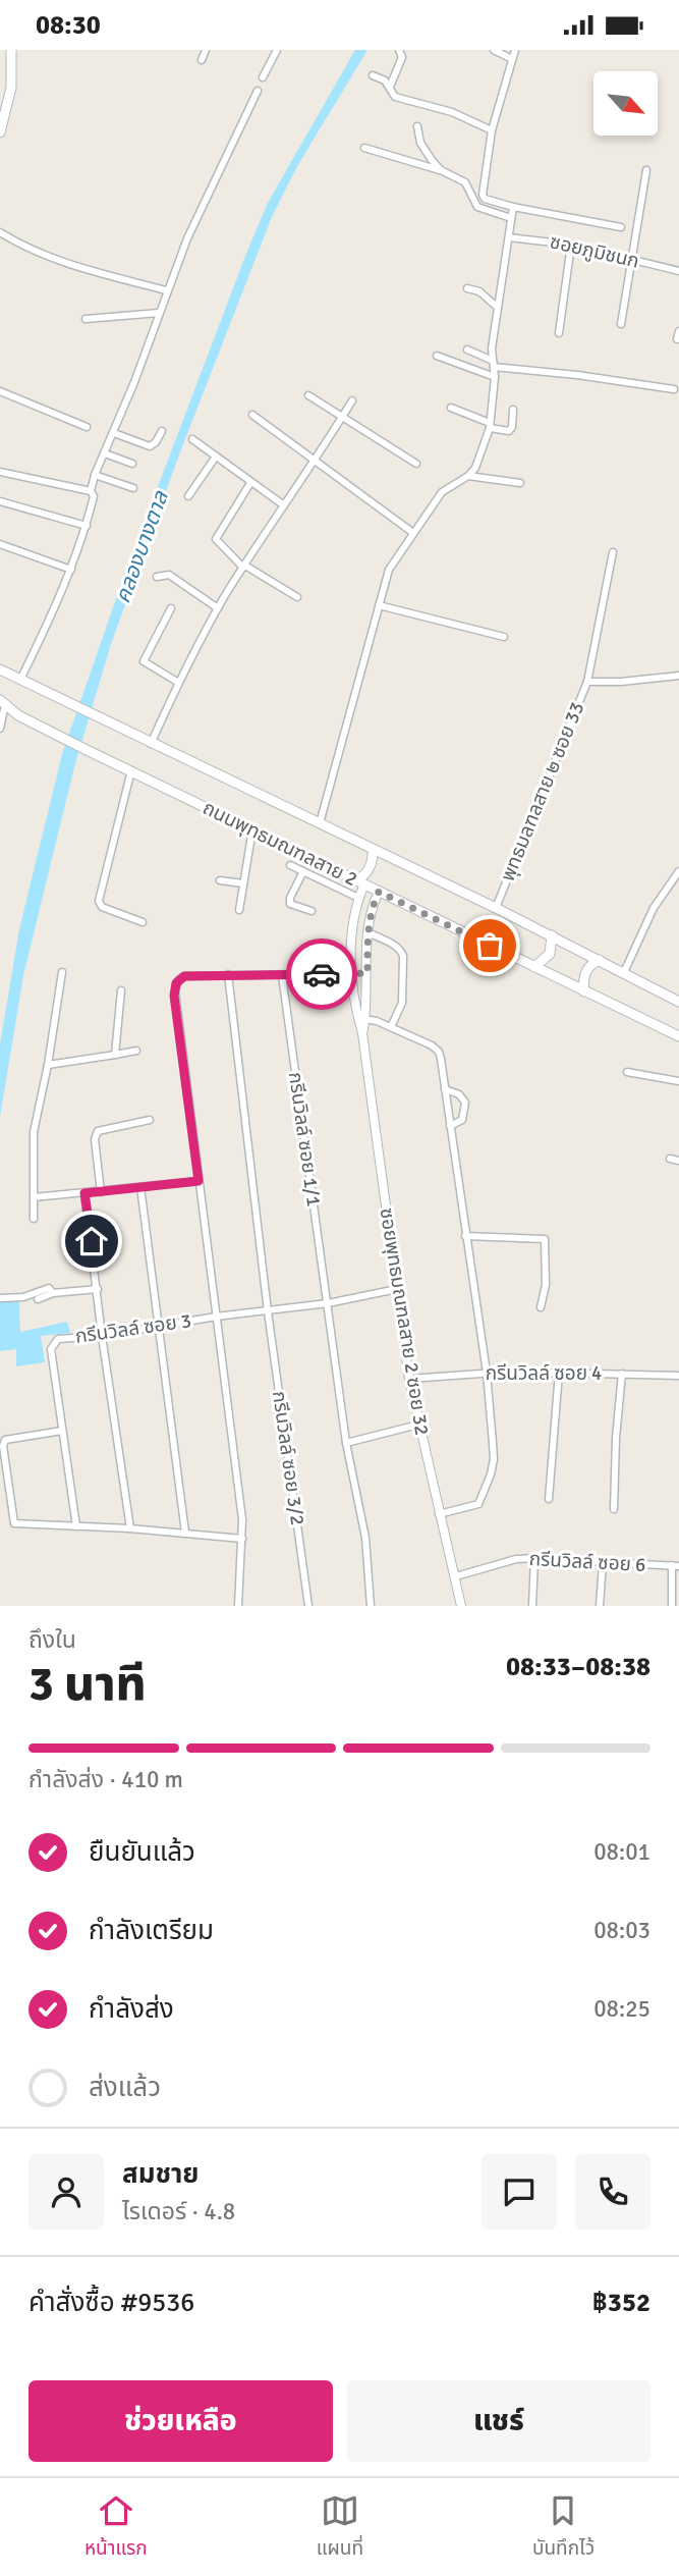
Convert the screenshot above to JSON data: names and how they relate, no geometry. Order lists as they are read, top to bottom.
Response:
{
  "streets": {
    "main road": ["ถนนพุทธมณฑลสาย 2"],
    "street": [
      "ซอยภูมิชนก",
      "พุทธมลฑลสาย ๒ ซอย 33",
      "กรีนวิลล์ ซอย 1/1",
      "ซอยพุทธมณฑลสาย 2 ซอย 32",
      "กรีนวิลล์ ซอย 3",
      "กรีนวิลล์ ซอย 4",
      "กรีนวิลล์ ซอย 3/2",
      "กรีนวิลล์ ซอย 6"
    ]
  },
  "crossings": [
    ["พุทธมลฑลสาย ๒ ซอย 33", "ถนนพุทธมณฑลสาย 2"],
    ["ถนนพุทธมณฑลสาย 2", "ซอยพุทธมณฑลสาย 2 ซอย 32"],
    ["กรีนวิลล์ ซอย 1/1", "กรีนวิลล์ ซอย 3"],
    ["ซอยพุทธมณฑลสาย 2 ซอย 32", "กรีนวิลล์ ซอย 3"],
    ["ซอยพุทธมณฑลสาย 2 ซอย 32", "กรีนวิลล์ ซอย 4"],
    ["ซอยพุทธมณฑลสาย 2 ซอย 32", "กรีนวิลล์ ซอย 6"],
    ["กรีนวิลล์ ซอย 3", "กรีนวิลล์ ซอย 3/2"]
  ],
  "water": ["คลองบางตาล"],
  "north": "bottom right",
  "page": {
    "status": "08:30",
    "heading": ["3 นาที", "ถึงใน", "08:33–08:38"],
    "panel": [
      "สมชาย",
      "ไรเดอร์ · 4.8",
      "คำสั่งซื้อ #9536",
      "฿352"
    ],
    "bar": "กำลังส่ง · 410 m",
    "list": [
      ["ยืนยันแล้ว", "08:01"],
      ["กำลังเตรียม", "08:03"],
      ["กำลังส่ง", "08:25"],
      "ส่งแล้ว"
    ],
    "buttons": ["ช่วยเหลือ", "แชร์"],
    "tabs": ["หน้าแรก", "แผนที่", "บันทึกไว้"]
  }
}
